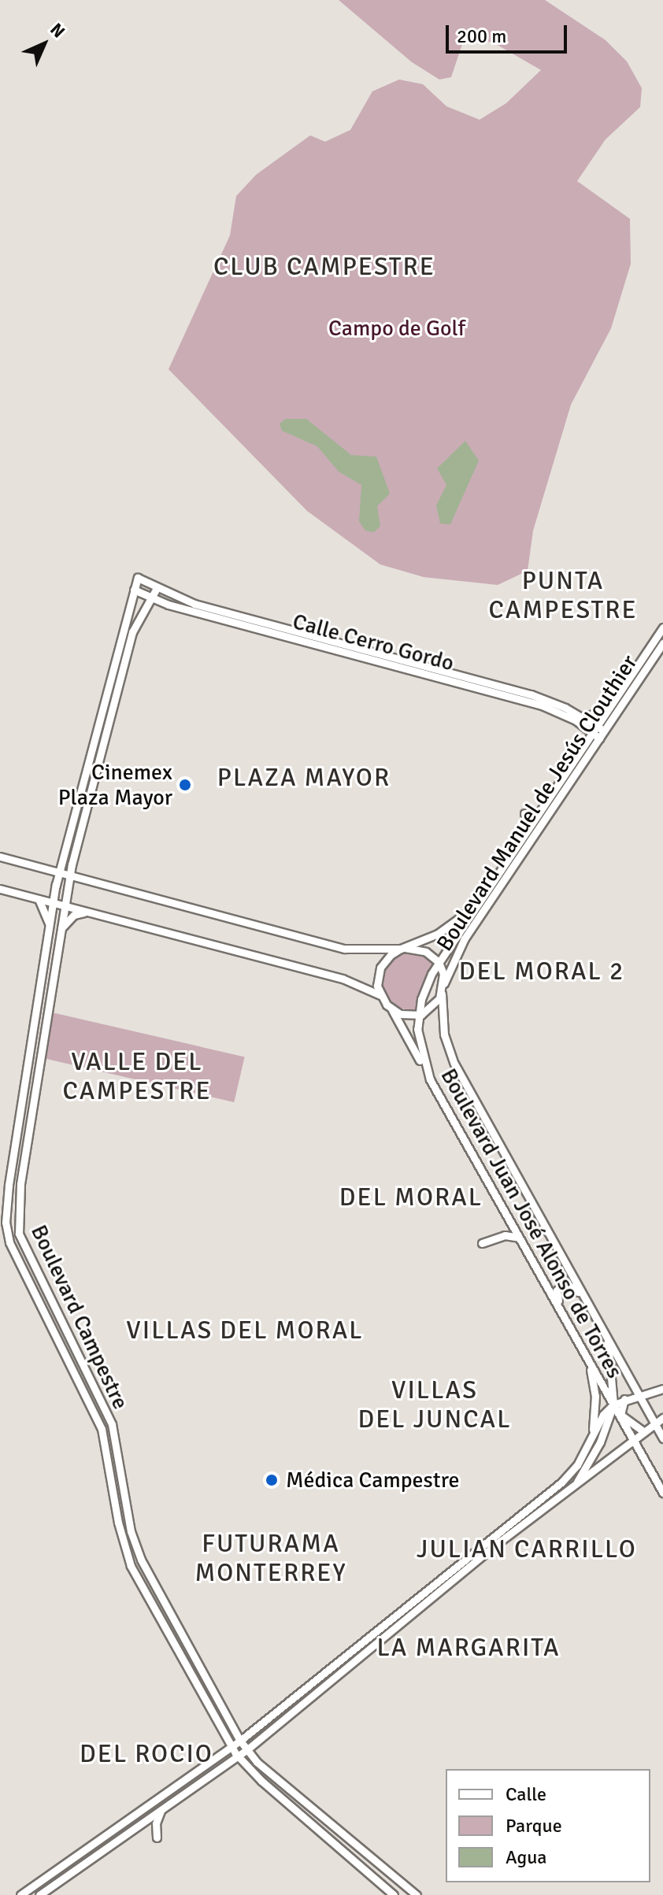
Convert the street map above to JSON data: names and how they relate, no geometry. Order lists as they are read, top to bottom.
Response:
{
  "streets": {
    "main road": [
      "Calle Cerro Gordo",
      "Boulevard Manuel de Jesús Clouthier",
      "Boulevard Juan José Alonso de Torres",
      "Boulevard Campestre"
    ]
  },
  "crossings": [
    ["Calle Cerro Gordo", "Boulevard Manuel de Jesús Clouthier"],
    ["Boulevard Manuel de Jesús Clouthier", "Boulevard Juan José Alonso de Torres"]
  ],
  "districts": [
    "CLUB CAMPESTRE",
    "PUNTA CAMPESTRE",
    "PLAZA MAYOR",
    "DEL MORAL 2",
    "VALLE DEL CAMPESTRE",
    "DEL MORAL",
    "VILLAS DEL MORAL",
    "VILLAS DEL JUNCAL",
    "FUTURAMA MONTERREY",
    "JULIAN CARRILLO",
    "LA MARGARITA",
    "DEL ROCIO"
  ],
  "parks": ["Campo de Golf"],
  "places": ["Cinemex Plaza Mayor", "Médica Campestre"],
  "legend": ["Calle", "Parque", "Agua"],
  "scale_bar": "200 m",
  "north": "top right"
}
